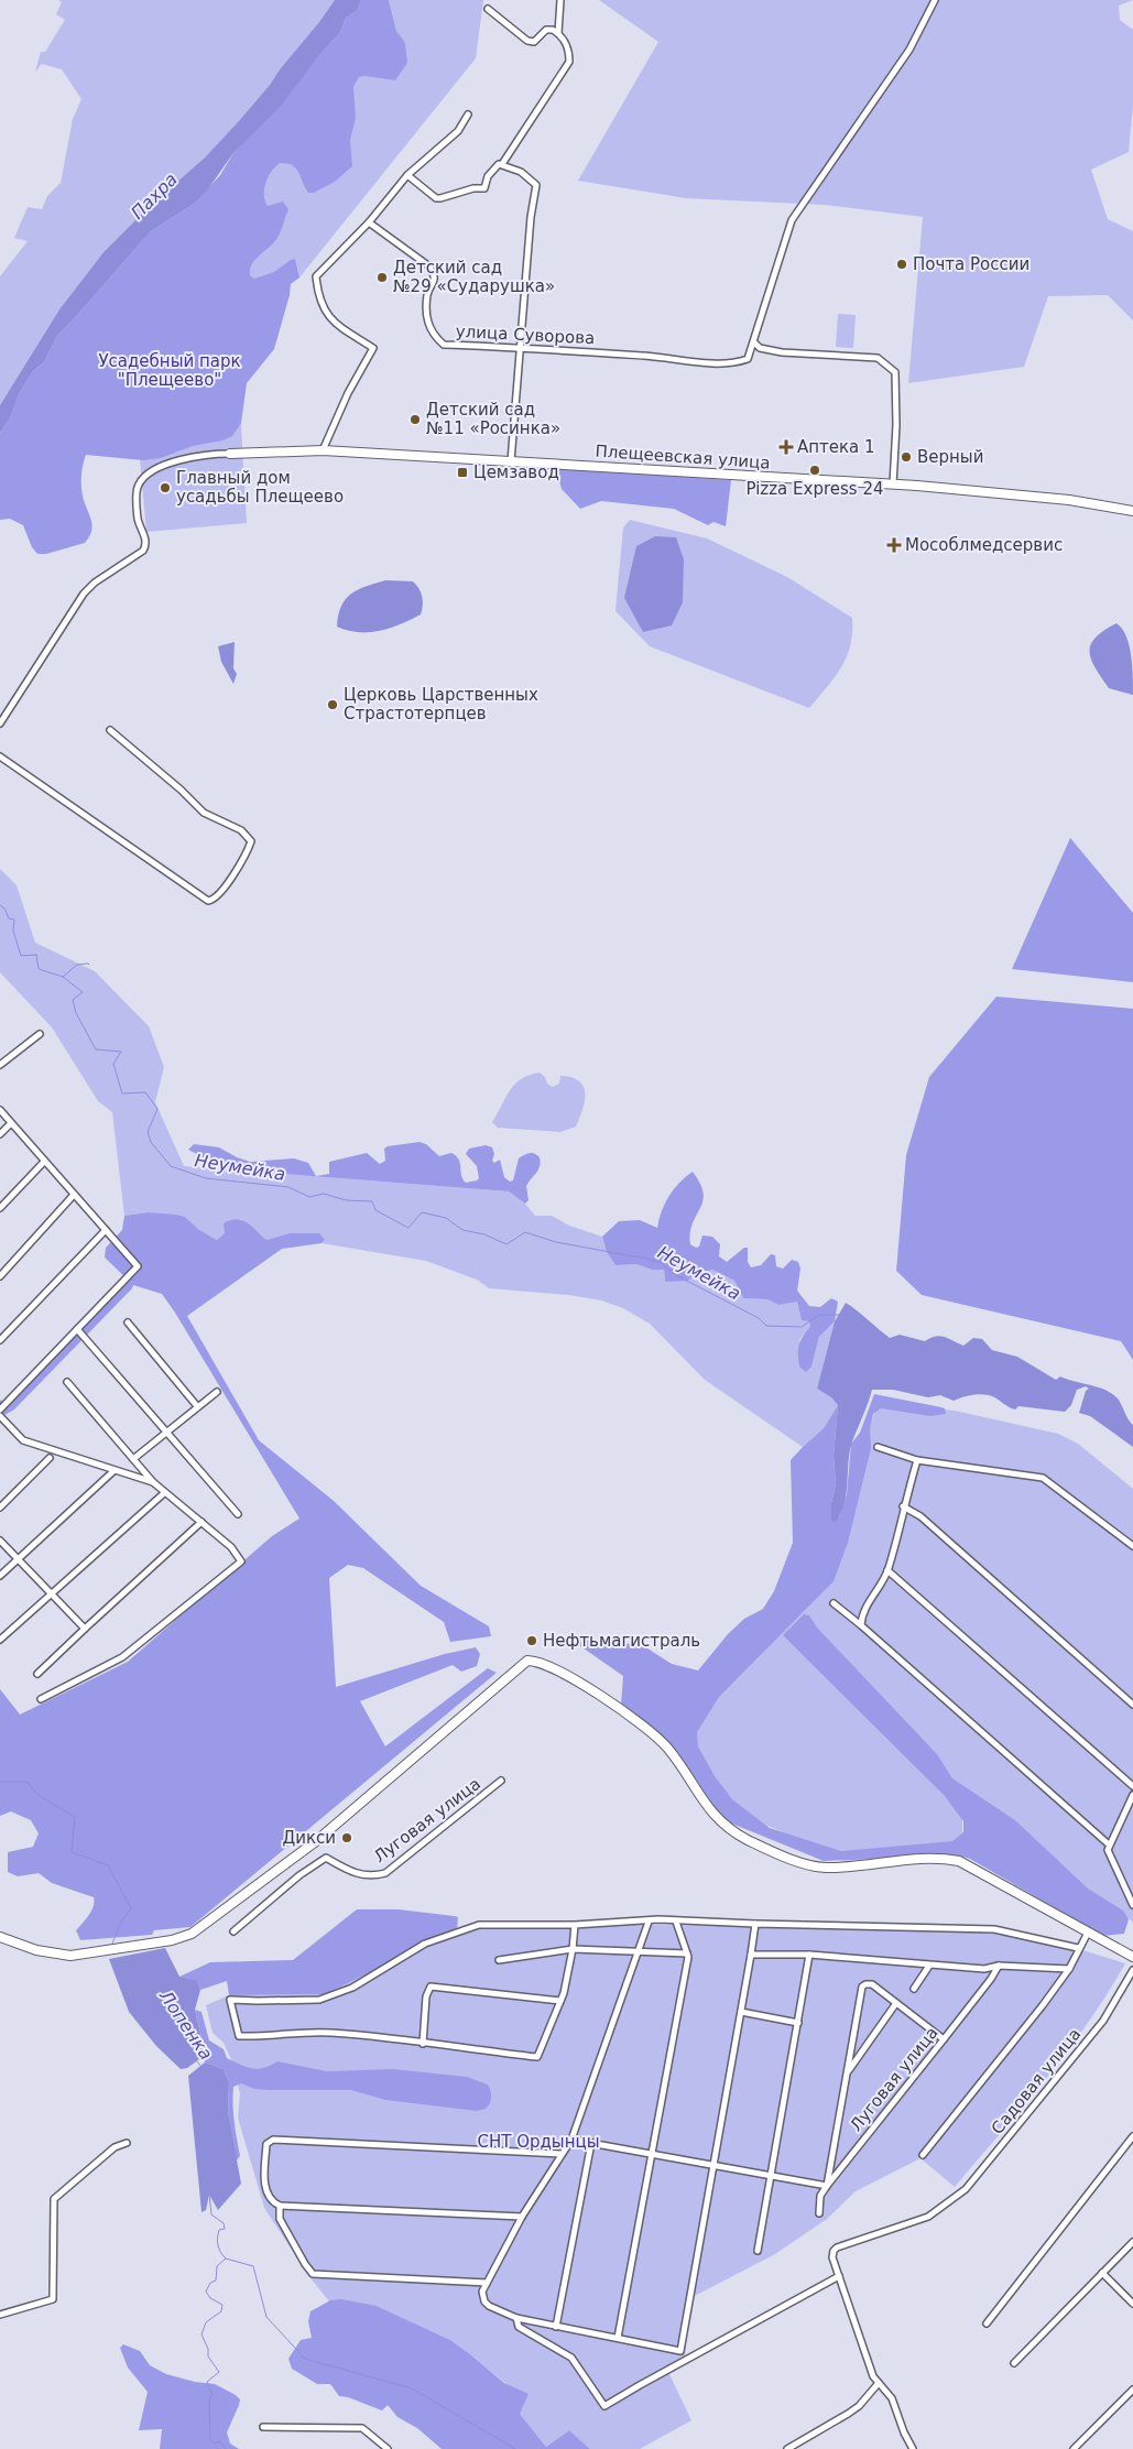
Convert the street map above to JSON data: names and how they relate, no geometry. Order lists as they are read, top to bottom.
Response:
{
  "streets": {
    "street": [
      "улица Суворова",
      "Плещеевская улица",
      "Луговая улица",
      "Садовая улица"
    ]
  },
  "water": ["Пахра", "Неумейка", "Лопенка"],
  "parks": ["Усадебный парк \"Плещеево\"", "СНТ Ордынцы"],
  "places": {
    "other": [
      "Почта России",
      "Детский сад №29 «Сударушка»",
      "Детский сад №11 «Росинка»",
      "Верный",
      "Pizza Express 24",
      "Главный дом усадьбы Плещеево",
      "Церковь Царственных Страстотерпцев",
      "Нефтьмагистраль",
      "Дикси"
    ],
    "health": ["Аптека 1", "Мособлмедсервис"],
    "transit": ["Цемзавод"]
  }
}
